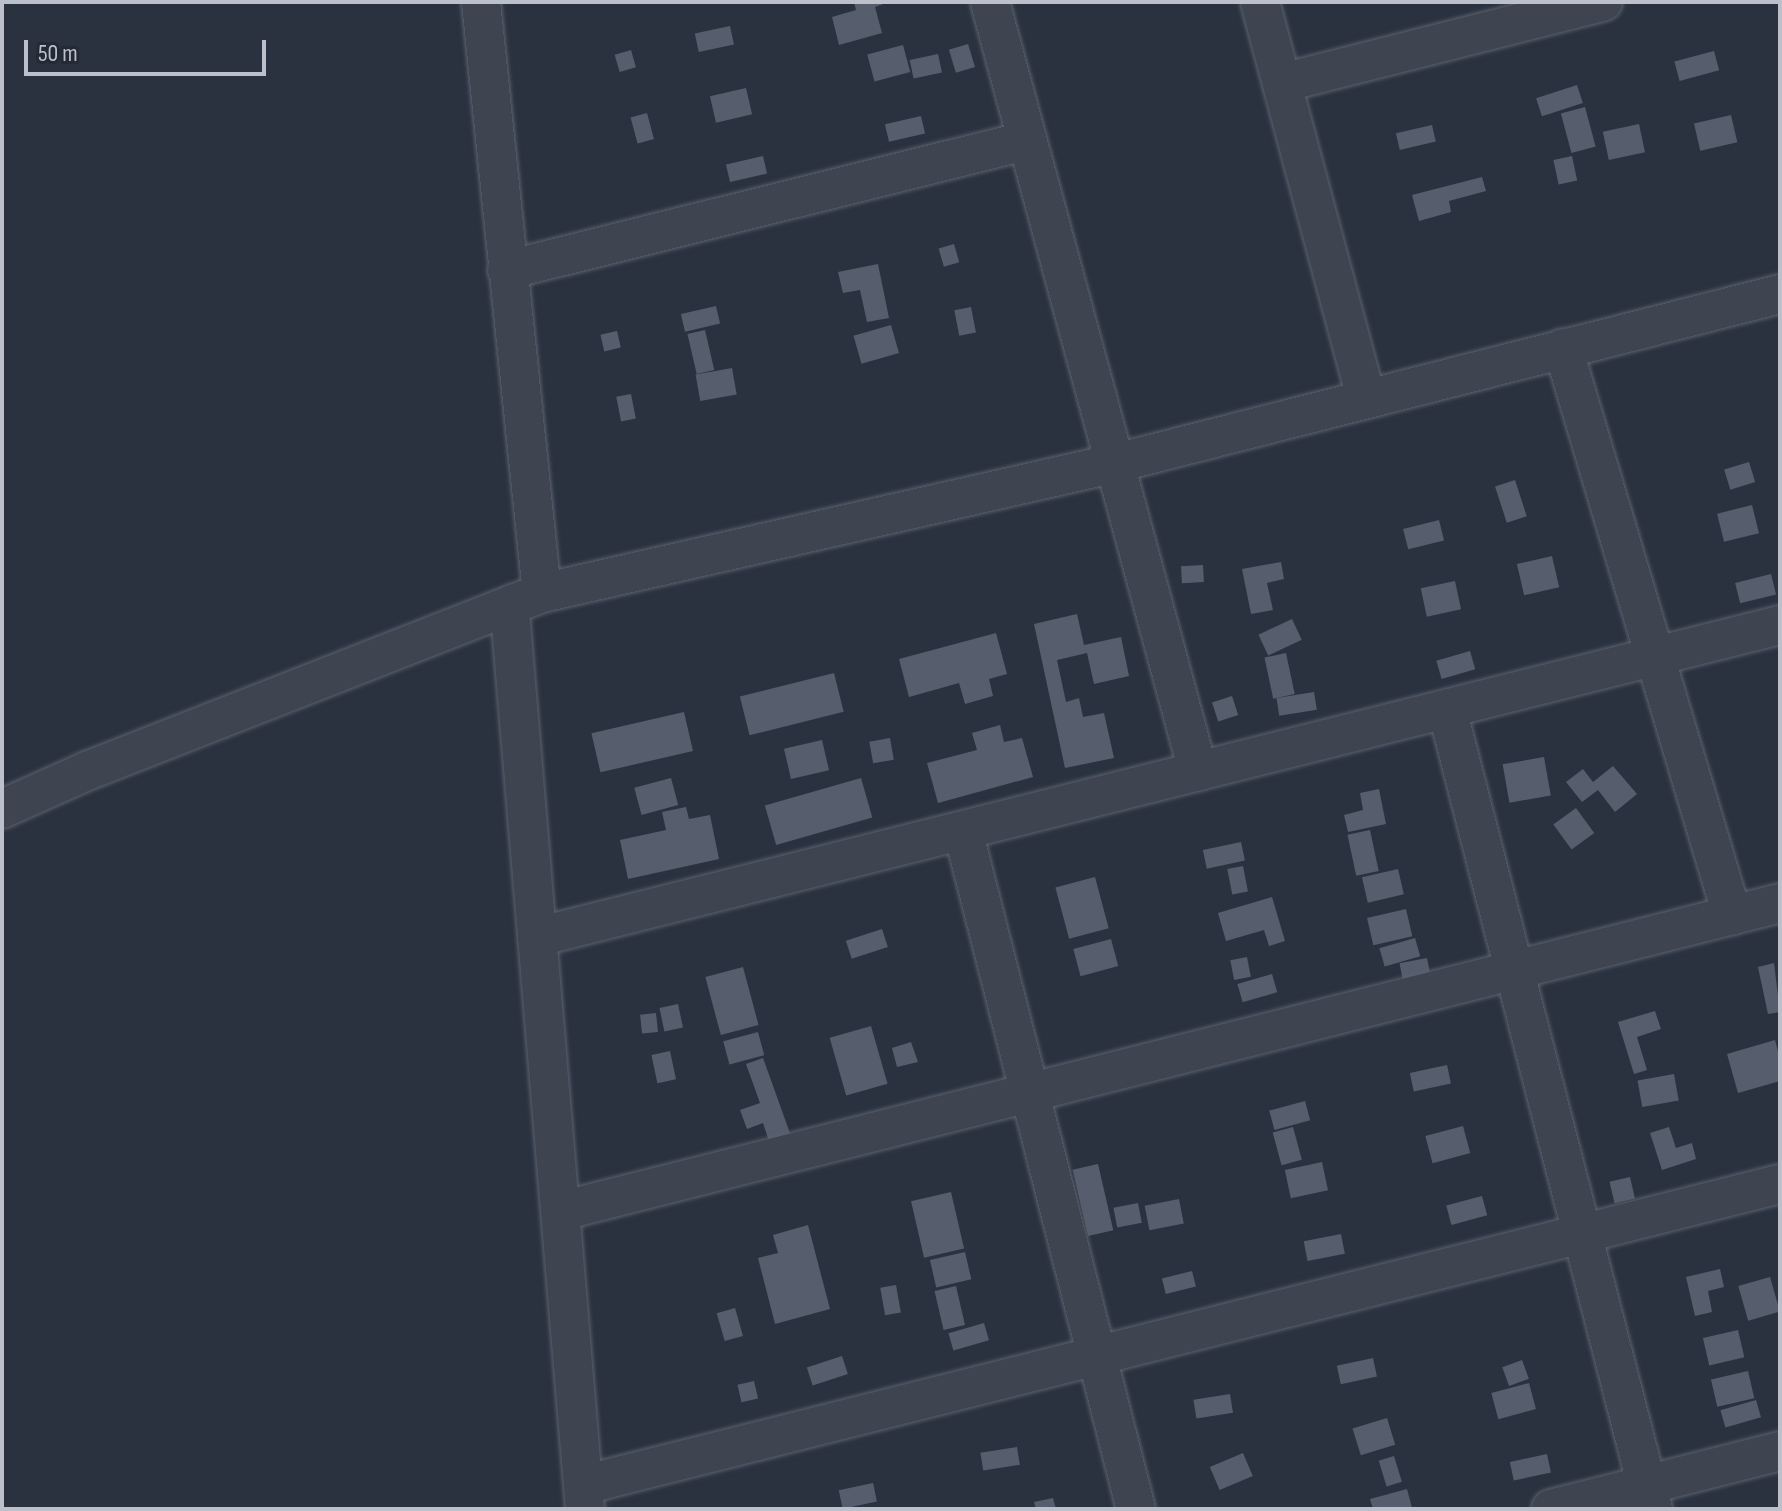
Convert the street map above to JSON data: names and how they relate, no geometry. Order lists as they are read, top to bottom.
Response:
{
  "scale_bar": "50 m"
}
